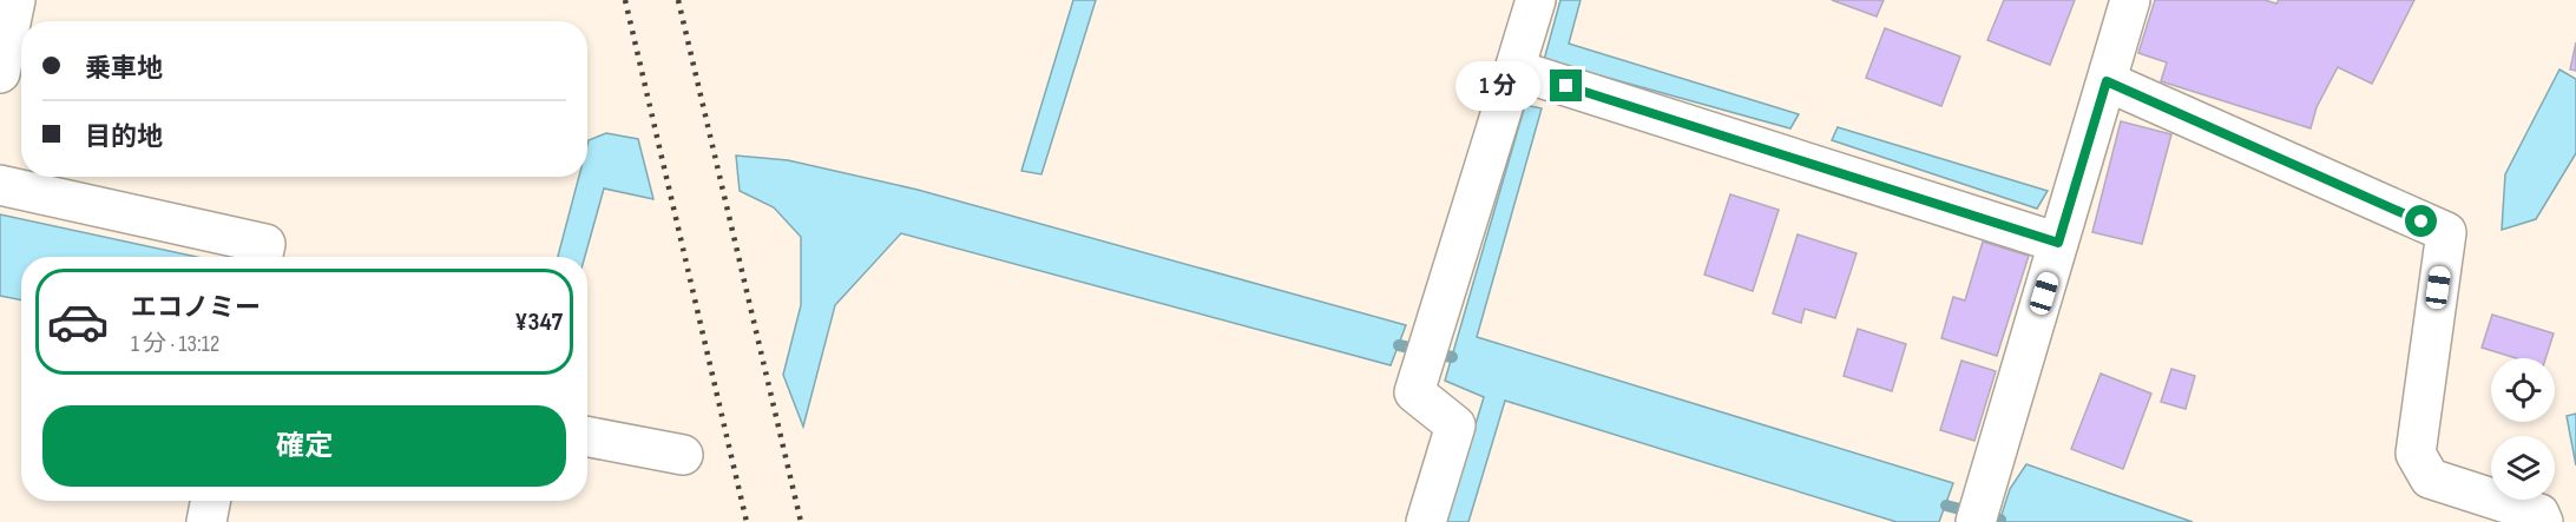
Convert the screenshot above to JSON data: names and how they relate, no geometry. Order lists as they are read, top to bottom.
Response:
{
  "page": {
    "banner": ["乗車地", "目的地"],
    "bubble": "1 分",
    "list": [
      {
        "name": "エコノミー",
        "note": "1 分 · 13:12",
        "value": "¥347"
      }
    ],
    "buttons": "確定"
  }
}
